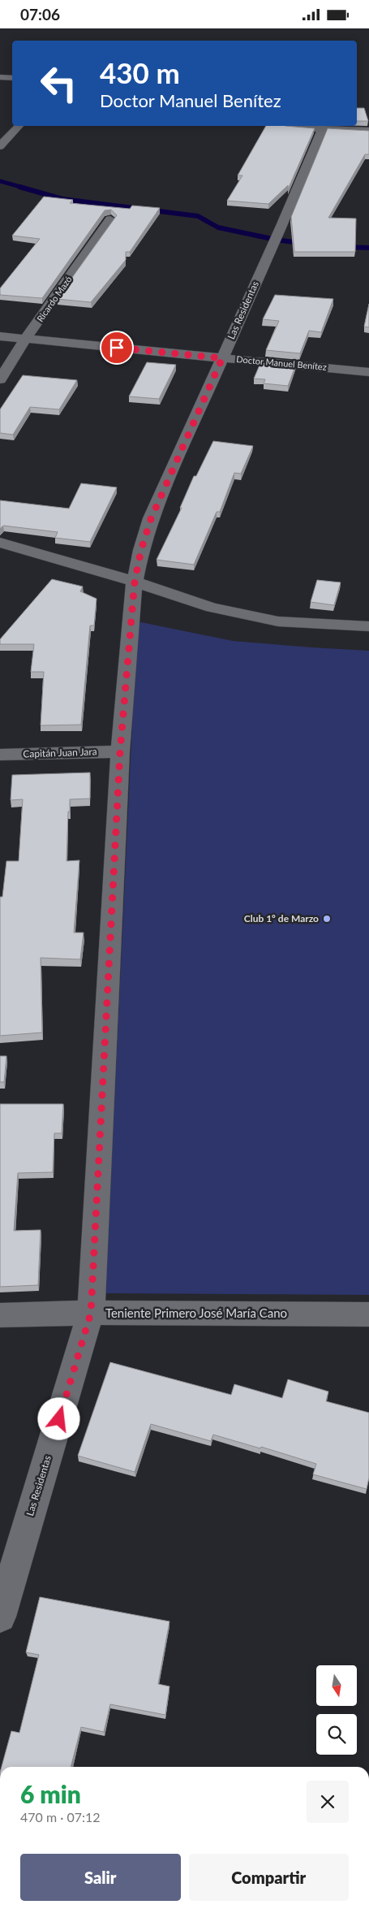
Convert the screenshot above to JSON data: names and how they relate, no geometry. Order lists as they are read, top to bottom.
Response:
{
  "streets": {
    "street": [
      "Ricardo Mazó",
      "Las Residentas",
      "Doctor Manuel Benítez",
      "Capitán Juan Jara",
      "Teniente Primero José María Cano"
    ]
  },
  "crossings": [
    ["Ricardo Mazó", "Doctor Manuel Benítez"],
    ["Las Residentas", "Doctor Manuel Benítez"],
    ["Las Residentas", "Capitán Juan Jara"],
    ["Las Residentas", "Teniente Primero José María Cano"]
  ],
  "places": ["Club 1º de Marzo"],
  "north": "bottom",
  "page": {
    "status": "07:06",
    "turn": ["430 m", "Doctor Manuel Benítez"],
    "heading": ["6 min", "470 m · 07:12"],
    "buttons": ["Salir", "Compartir"]
  }
}
